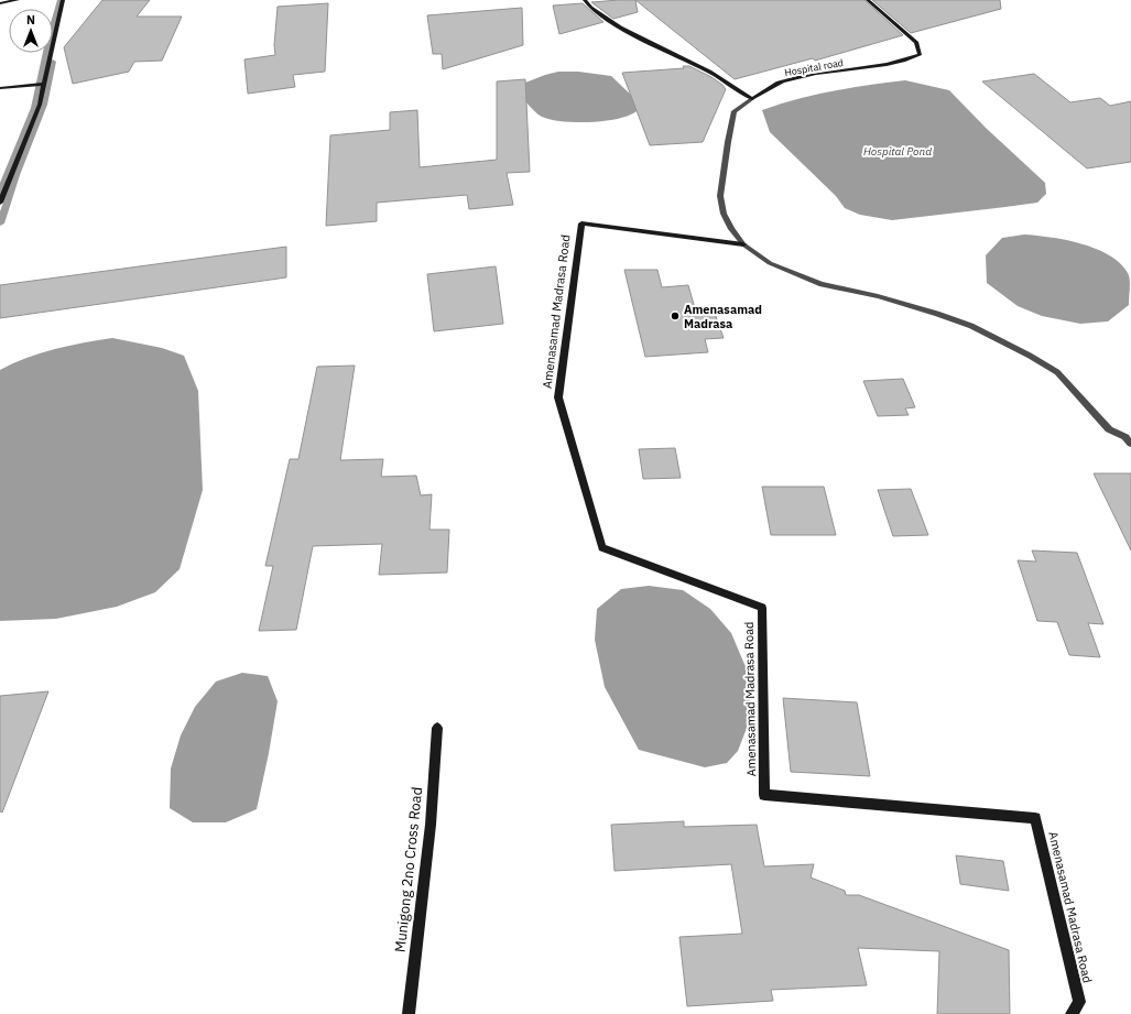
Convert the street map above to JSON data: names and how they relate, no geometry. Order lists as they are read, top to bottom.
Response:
{
  "streets": {
    "street": ["Hospital road", "Amenasamad Madrasa Road", "Munigong 2no Cross Road"]
  },
  "water": ["Hospital Pond"],
  "places": ["Amenasamad Madrasa"],
  "north": "top"
}
